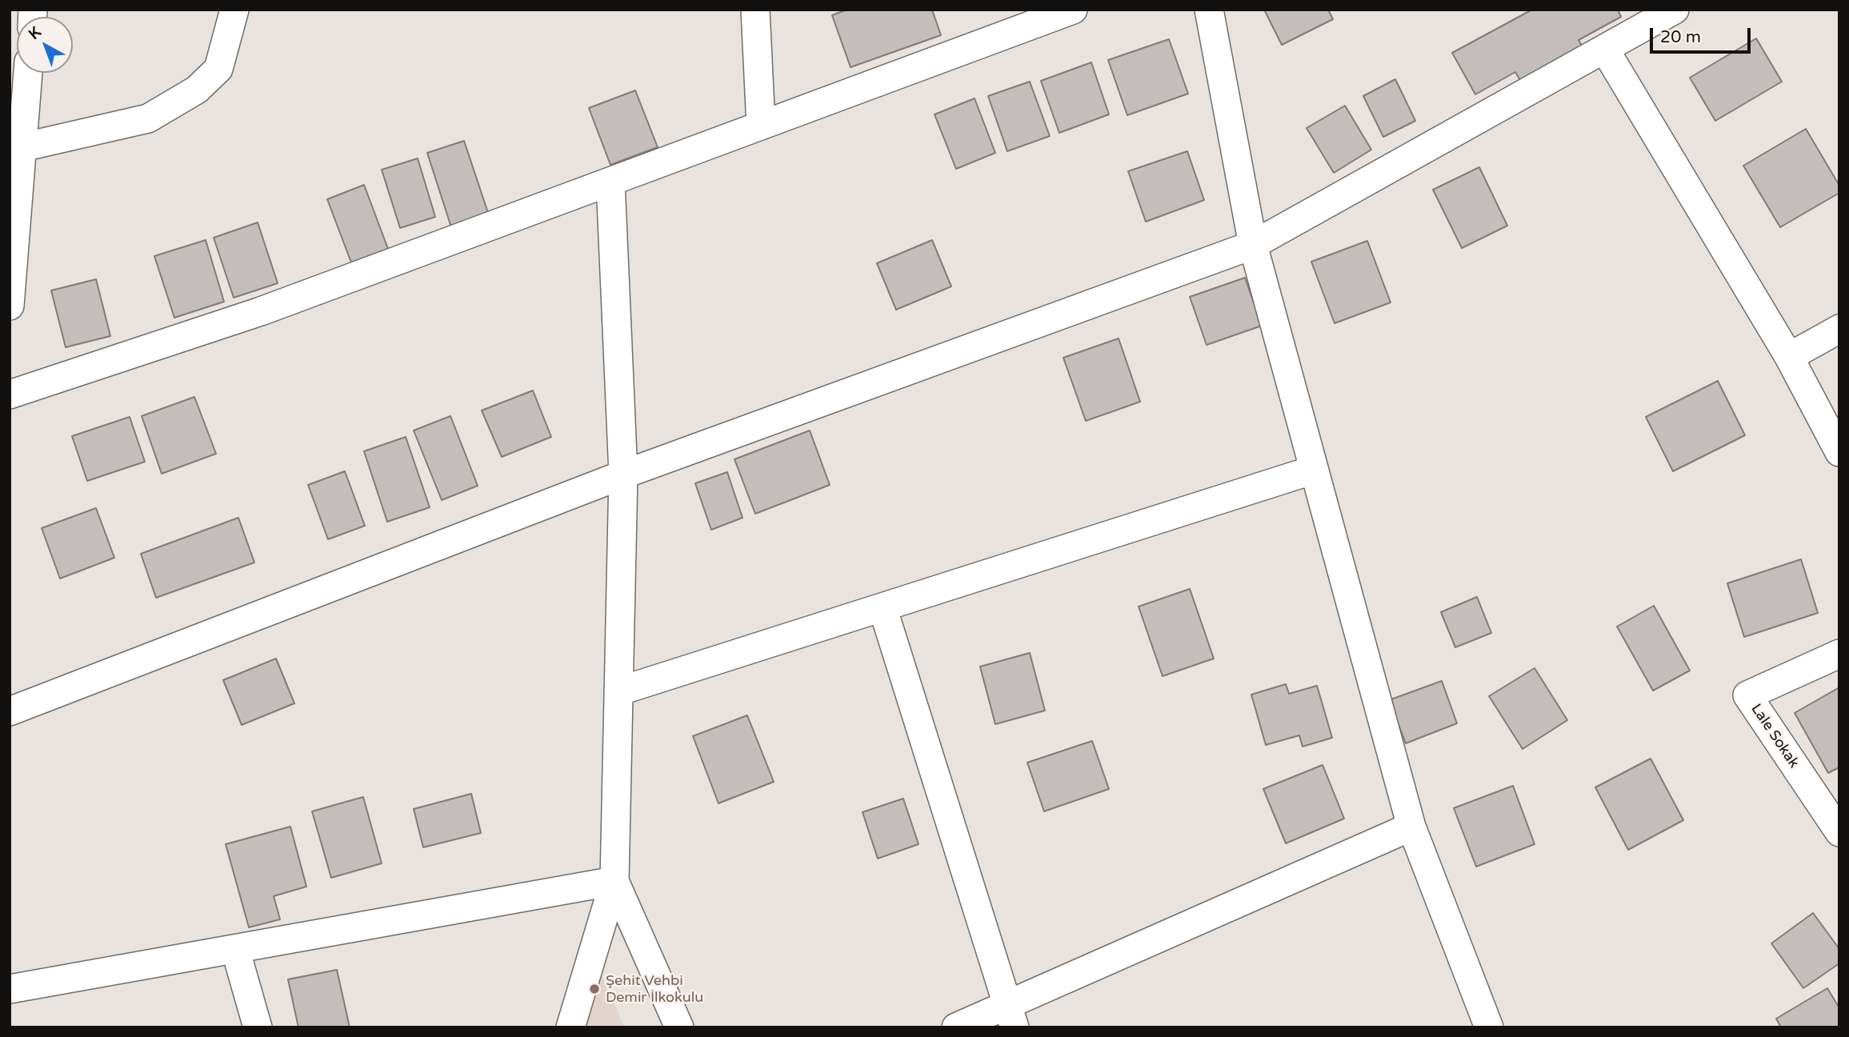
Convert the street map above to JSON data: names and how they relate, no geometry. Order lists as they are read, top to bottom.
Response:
{
  "streets": {
    "street": ["Lale Sokak"]
  },
  "places": ["Şehit Vehbi Demir İlkokulu"],
  "scale_bar": "20 m",
  "north": "top left"
}
